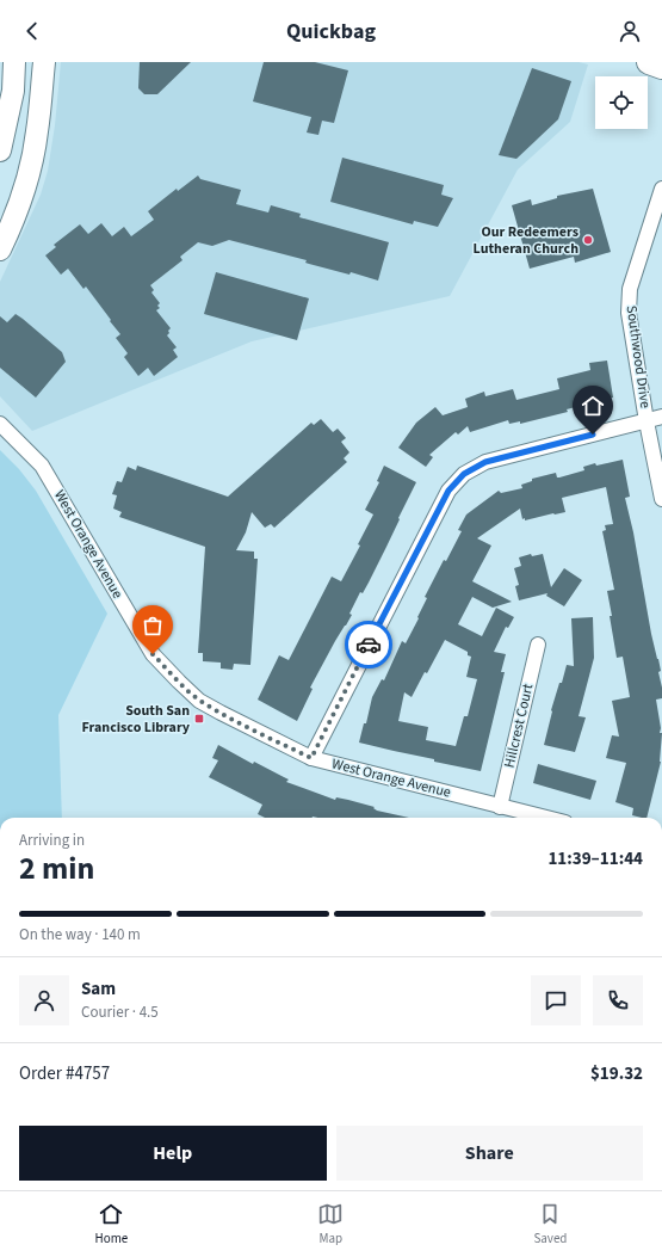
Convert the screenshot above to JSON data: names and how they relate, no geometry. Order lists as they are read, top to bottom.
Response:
{
  "streets": {
    "street": ["Southwood Drive", "West Orange Avenue", "Hillcrest Court"]
  },
  "crossings": [
    ["West Orange Avenue", "Hillcrest Court"]
  ],
  "places": {
    "other": ["Our Redeemers Lutheran Church"],
    "transit": ["South San Francisco Library"]
  },
  "page": {
    "header": "Quickbag",
    "heading": ["2 min", "Arriving in", "11:39–11:44"],
    "panel": [
      "Sam",
      "Courier · 4.5",
      "Order #4757",
      "$19.32"
    ],
    "bar": "On the way · 140 m",
    "buttons": ["Help", "Share"],
    "tabs": ["Home", "Map", "Saved"]
  }
}
